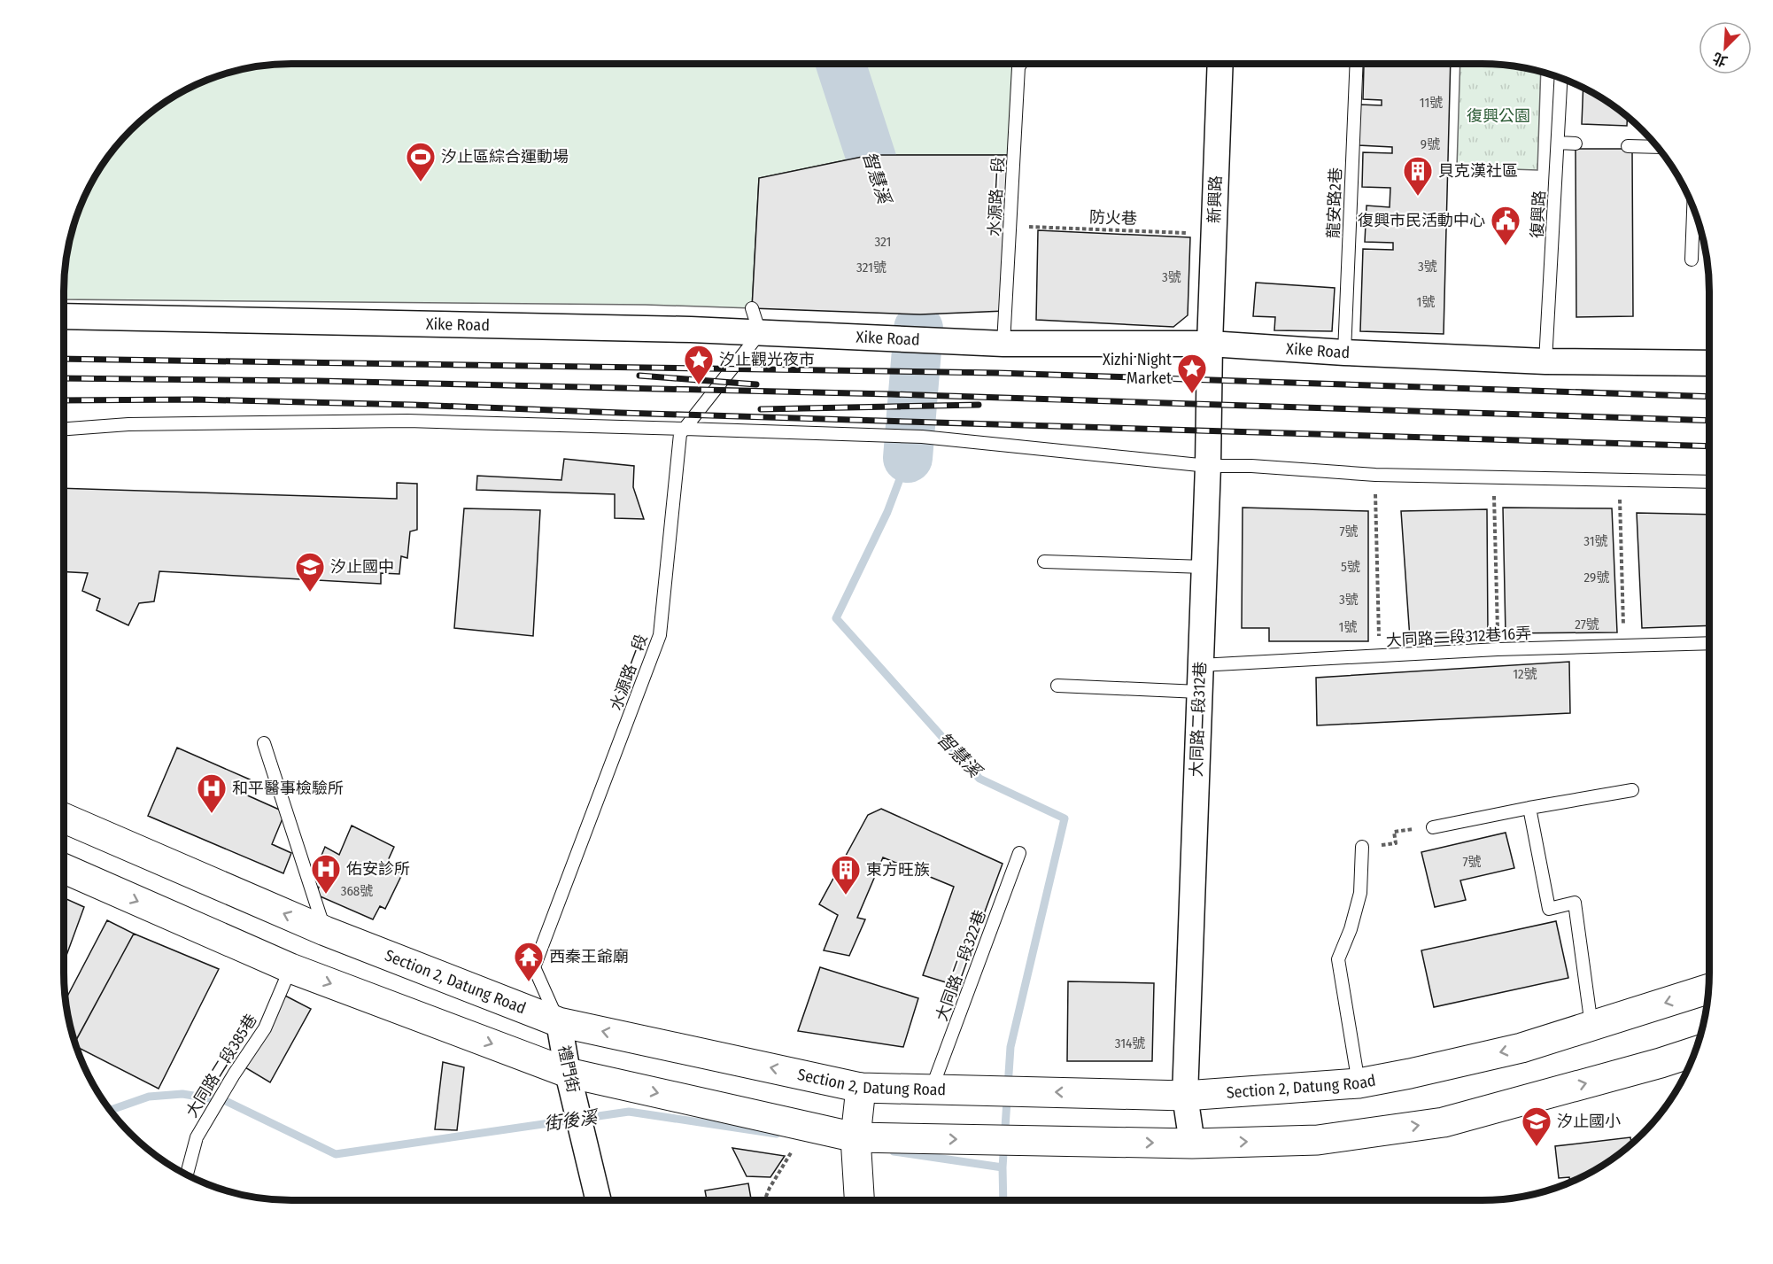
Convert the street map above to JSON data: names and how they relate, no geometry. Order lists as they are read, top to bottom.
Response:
{
  "streets": {
    "main road": ["Section 2, Datung Road"],
    "street": [
      "新興路",
      "Xike Road",
      "大同路二段312巷",
      "禮門街"
    ],
    "lane": [
      "水源路一段",
      "龍安路2巷",
      "復興路",
      "大同路二段312巷16弄",
      "大同路二段322巷",
      "大同路二段385巷"
    ],
    "path": ["防火巷"]
  },
  "crossings": [
    ["水源路一段", "防火巷"],
    ["水源路一段", "Xike Road"],
    ["水源路一段", "Section 2, Datung Road"],
    ["水源路一段", "禮門街"],
    ["新興路", "防火巷"],
    ["新興路", "Xike Road"],
    ["新興路", "大同路二段312巷"],
    ["龍安路2巷", "Xike Road"],
    ["復興路", "Xike Road"],
    ["Xike Road", "大同路二段312巷"],
    ["大同路二段312巷16弄", "大同路二段312巷"],
    ["大同路二段312巷", "Section 2, Datung Road"],
    ["大同路二段322巷", "Section 2, Datung Road"],
    ["Section 2, Datung Road", "禮門街"]
  ],
  "water": ["智慧溪", "街後溪"],
  "parks": ["復興公園"],
  "places": {
    "sports": ["汐止區綜合運動場"],
    "building": ["貝克漢社區", "東方旺族"],
    "public building": ["復興市民活動中心"],
    "place": ["汐止觀光夜市", "Xizhi Night Market"],
    "school or university": ["汐止國中", "汐止國小"],
    "hospital": ["和平醫事檢驗所", "佑安診所"],
    "temple": ["西秦王爺廟"]
  },
  "house_numbers": [
    "11號",
    "9號",
    "321",
    "3號",
    "321號",
    "3號",
    "1號",
    "7號",
    "31號",
    "5號",
    "29號",
    "3號",
    "27號",
    "1號",
    "12號",
    "7號",
    "368號",
    "314號"
  ],
  "north": "bottom left"
}
